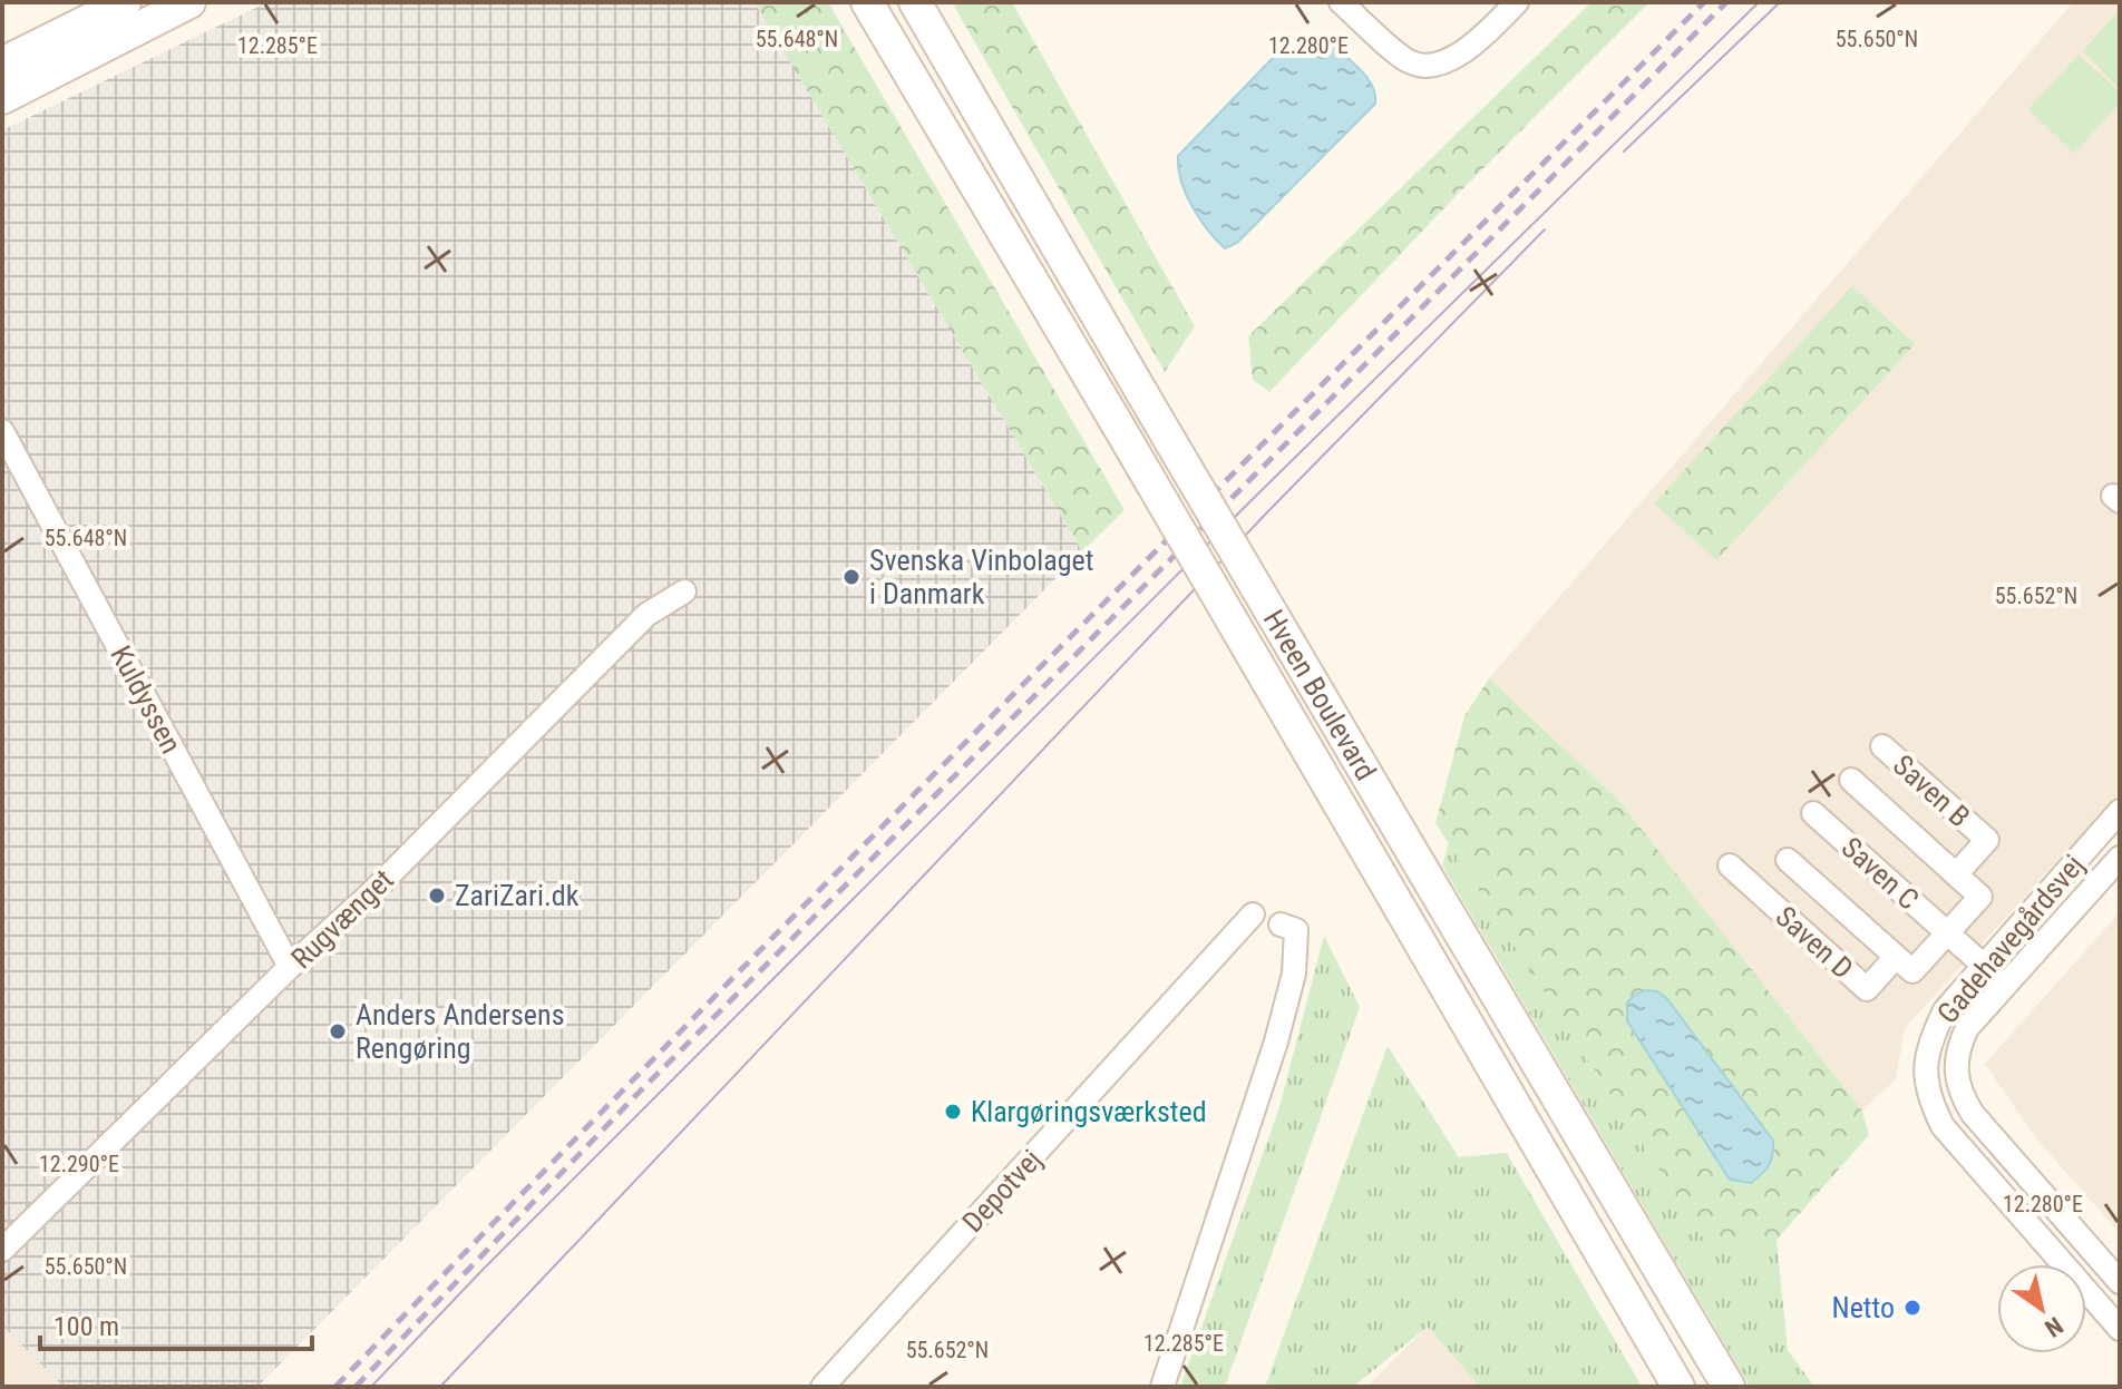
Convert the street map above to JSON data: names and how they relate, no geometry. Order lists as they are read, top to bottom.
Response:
{
  "streets": {
    "street": [
      "Hveen Boulevard",
      "Kuldyssen",
      "Saven B",
      "Saven C",
      "Rugvænget",
      "Gadehavegårdsvej",
      "Saven D",
      "Depotvej"
    ]
  },
  "crossings": [
    ["Kuldyssen", "Rugvænget"],
    ["Saven B", "Saven C"],
    ["Saven B", "Saven D"],
    ["Saven C", "Gadehavegårdsvej"],
    ["Saven C", "Saven D"]
  ],
  "places": [
    "Svenska Vinbolaget i Danmark",
    "ZariZari.dk",
    "Anders Andersens Rengøring",
    "Klargøringsværksted",
    "Netto"
  ],
  "scale_bar": "100 m",
  "north": "bottom right",
  "coordinates": [
    "55.648°N",
    "55.650°N",
    "12.285°E",
    "12.280°E",
    "55.652°N",
    "12.290°E"
  ]
}
